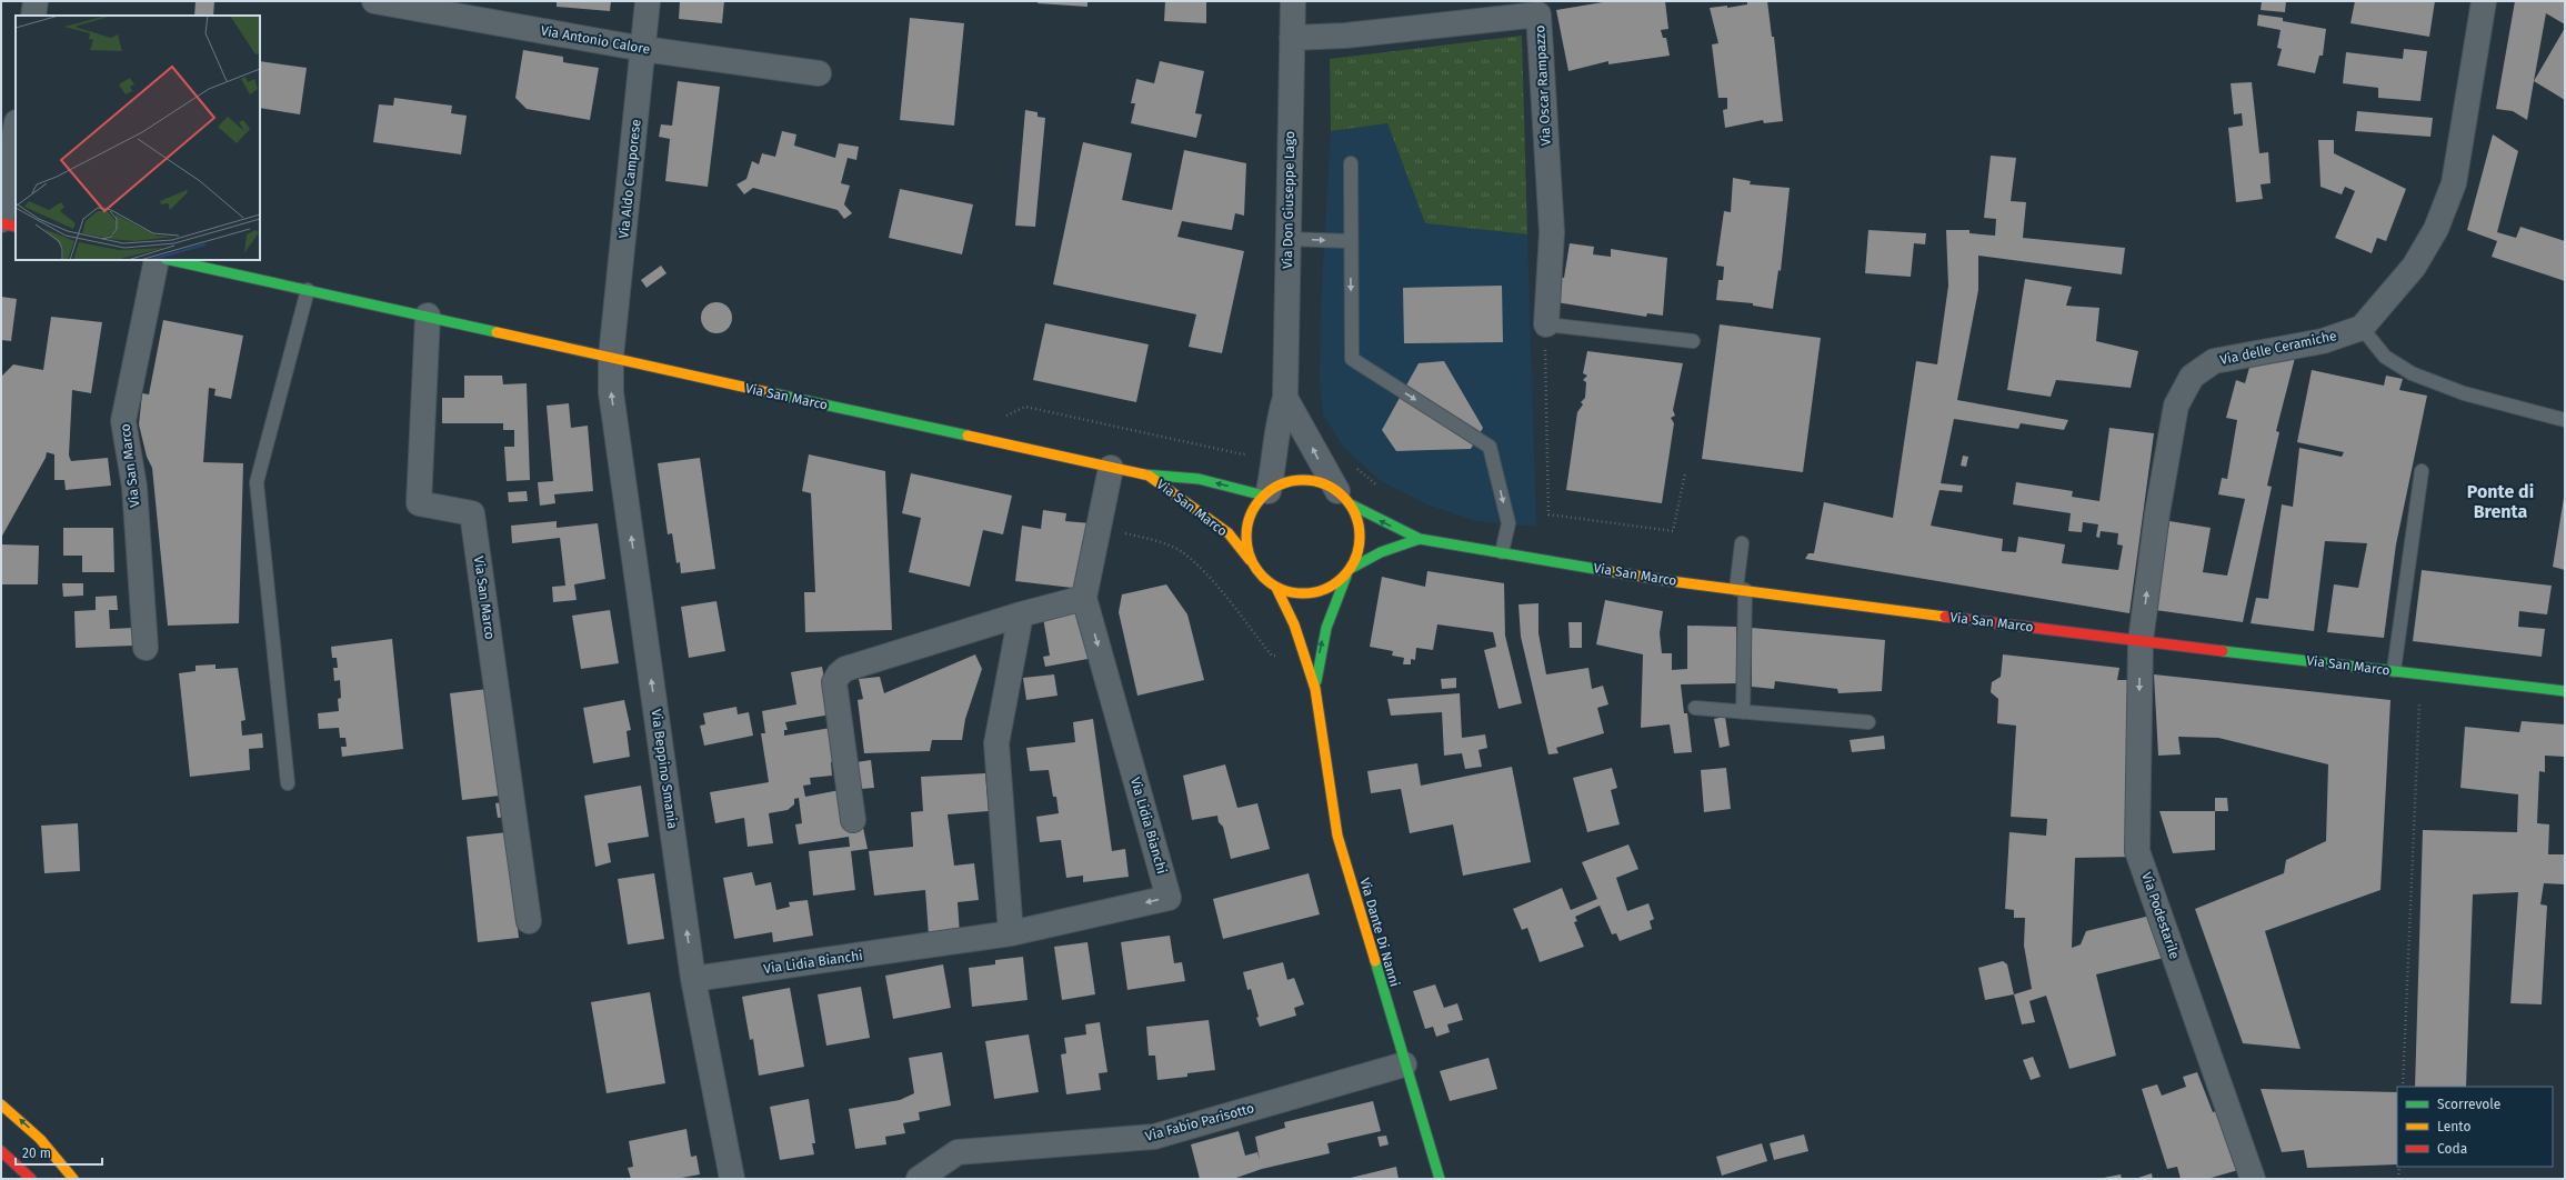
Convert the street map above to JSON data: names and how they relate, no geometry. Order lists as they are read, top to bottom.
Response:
{
  "streets": {
    "main road": ["Via San Marco", "Via Dante Di Nanni"],
    "street": [
      "Via Antonio Calore",
      "Via Oscar Rampazzo",
      "Via Aldo Camporese",
      "Via Don Giuseppe Lago",
      "Via delle Ceramiche",
      "Via Beppino Smania",
      "Via Lidia Bianchi",
      "Via Podestarile",
      "Via Fabio Parisotto"
    ]
  },
  "crossings": [
    ["Via Antonio Calore", "Via Aldo Camporese"],
    ["Via Oscar Rampazzo", "Via Don Giuseppe Lago"],
    ["Via Aldo Camporese", "Via San Marco"],
    ["Via Aldo Camporese", "Via Beppino Smania"],
    ["Via Don Giuseppe Lago", "Via San Marco"],
    ["Via Don Giuseppe Lago", "Via Dante Di Nanni"],
    ["Via delle Ceramiche", "Via San Marco"],
    ["Via delle Ceramiche", "Via Podestarile"],
    ["Via San Marco", "Via Beppino Smania"],
    ["Via San Marco", "Via Lidia Bianchi"],
    ["Via San Marco", "Via Podestarile"],
    ["Via San Marco", "Via Dante Di Nanni"],
    ["Via Beppino Smania", "Via Lidia Bianchi"],
    ["Via Dante Di Nanni", "Via Fabio Parisotto"]
  ],
  "one_way": ["Via delle Ceramiche", "Via Beppino Smania", "Via Podestarile"],
  "districts": ["Ponte di Brenta"],
  "legend": ["Scorrevole", "Lento", "Coda"],
  "scale_bar": "20 m"
}
